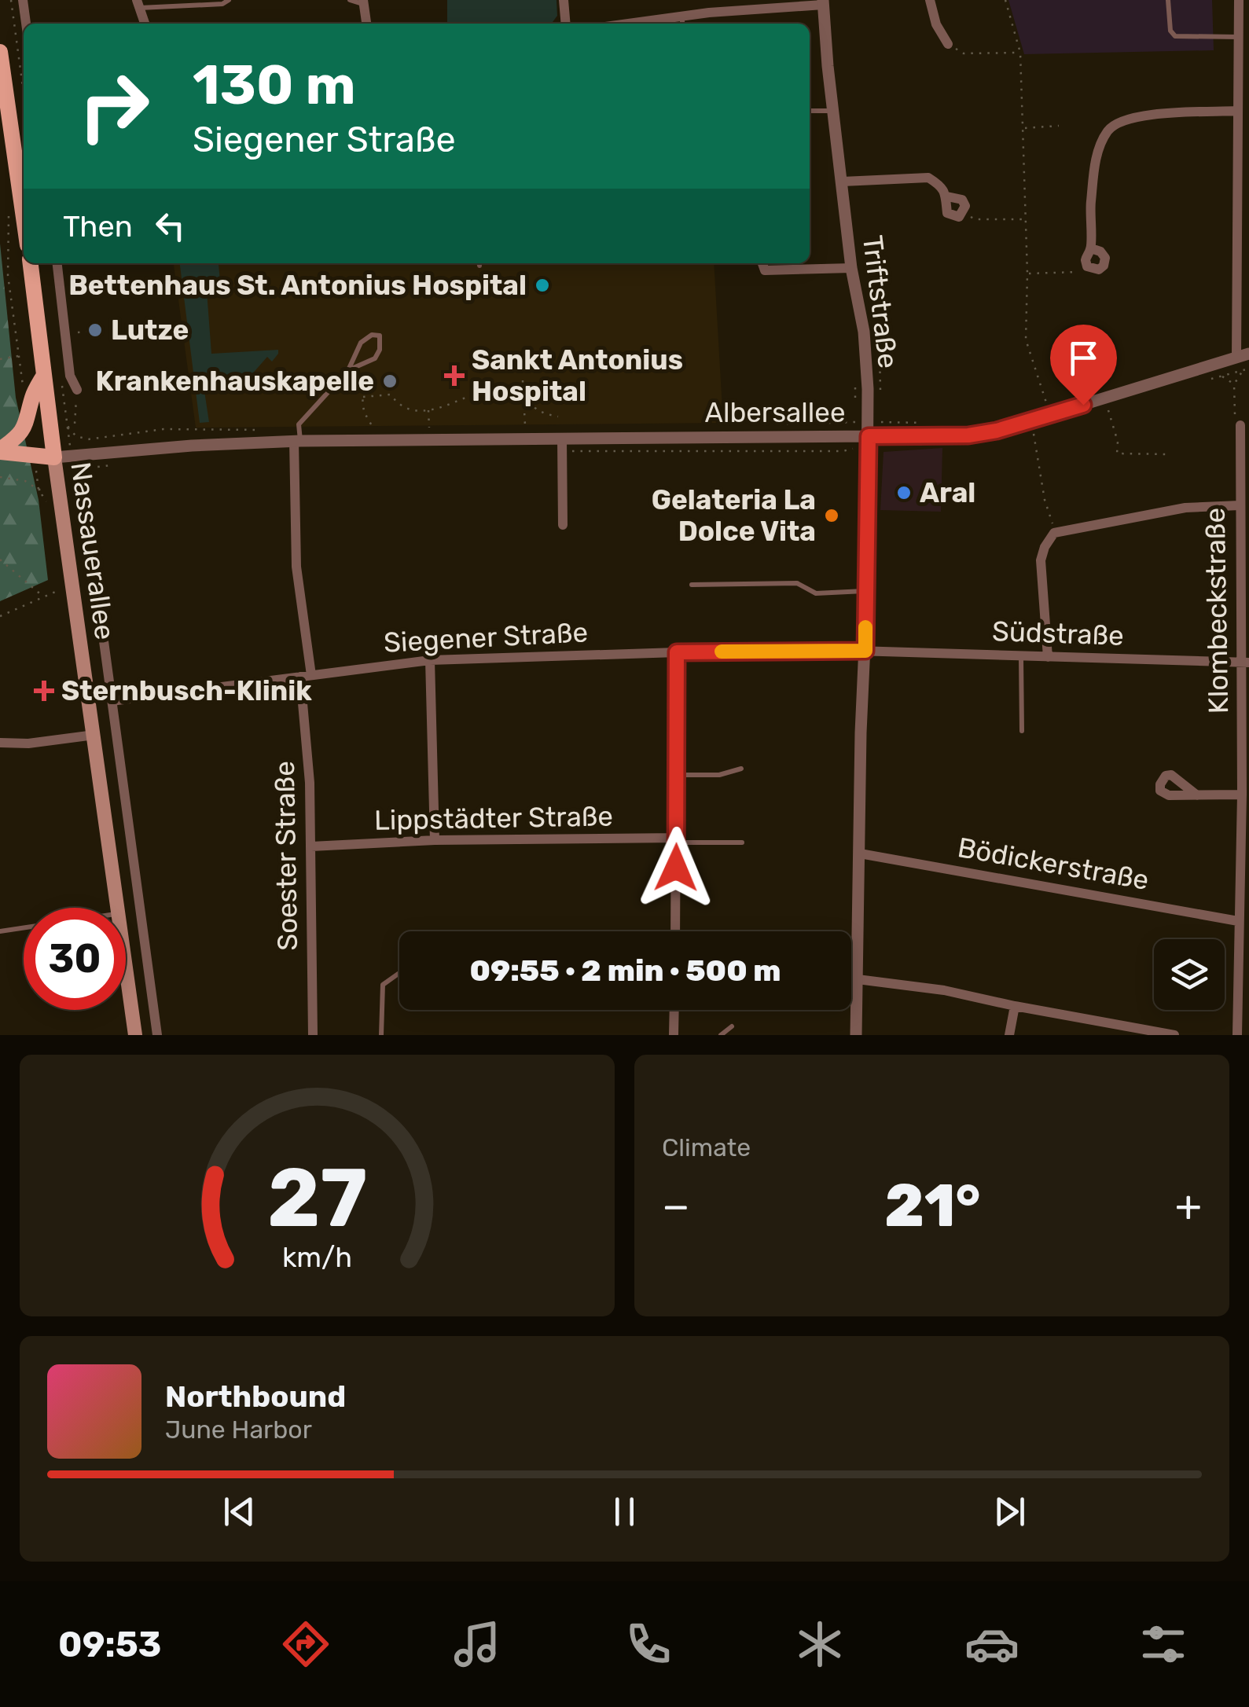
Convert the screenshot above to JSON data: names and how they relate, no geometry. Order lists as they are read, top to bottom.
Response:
{
  "streets": {
    "main road": ["Nassauerallee"],
    "street": [
      "Triftstraße",
      "Albersallee",
      "Klombeckstraße",
      "Südstraße",
      "Siegener Straße",
      "Lippstädter Straße",
      "Soester Straße",
      "Bödickerstraße"
    ]
  },
  "crossings": [
    ["Triftstraße", "Albersallee"],
    ["Triftstraße", "Südstraße"],
    ["Triftstraße", "Siegener Straße"],
    ["Triftstraße", "Bödickerstraße"],
    ["Albersallee", "Nassauerallee"],
    ["Albersallee", "Soester Straße"],
    ["Nassauerallee", "Siegener Straße"],
    ["Klombeckstraße", "Südstraße"],
    ["Klombeckstraße", "Bödickerstraße"],
    ["Südstraße", "Siegener Straße"],
    ["Siegener Straße", "Soester Straße"],
    ["Lippstädter Straße", "Soester Straße"]
  ],
  "places": {
    "other": [
      "Bettenhaus St. Antonius Hospital",
      "Lutze",
      "Krankenhauskapelle",
      "Aral",
      "Gelateria La Dolce Vita"
    ],
    "health": ["Sankt Antonius Hospital", "Sternbusch-Klinik"]
  },
  "page": {
    "turn": ["130 m", "Siegener Straße"],
    "then": "Then",
    "limit": "30",
    "trip": "09:55 · 2 min · 500 m",
    "tile": "Climate",
    "heat": ["−", "21°", "+"],
    "song": ["Northbound", "June Harbor"],
    "tabs": "09:53",
    "gauge": ["27", "km/h"]
  }
}
